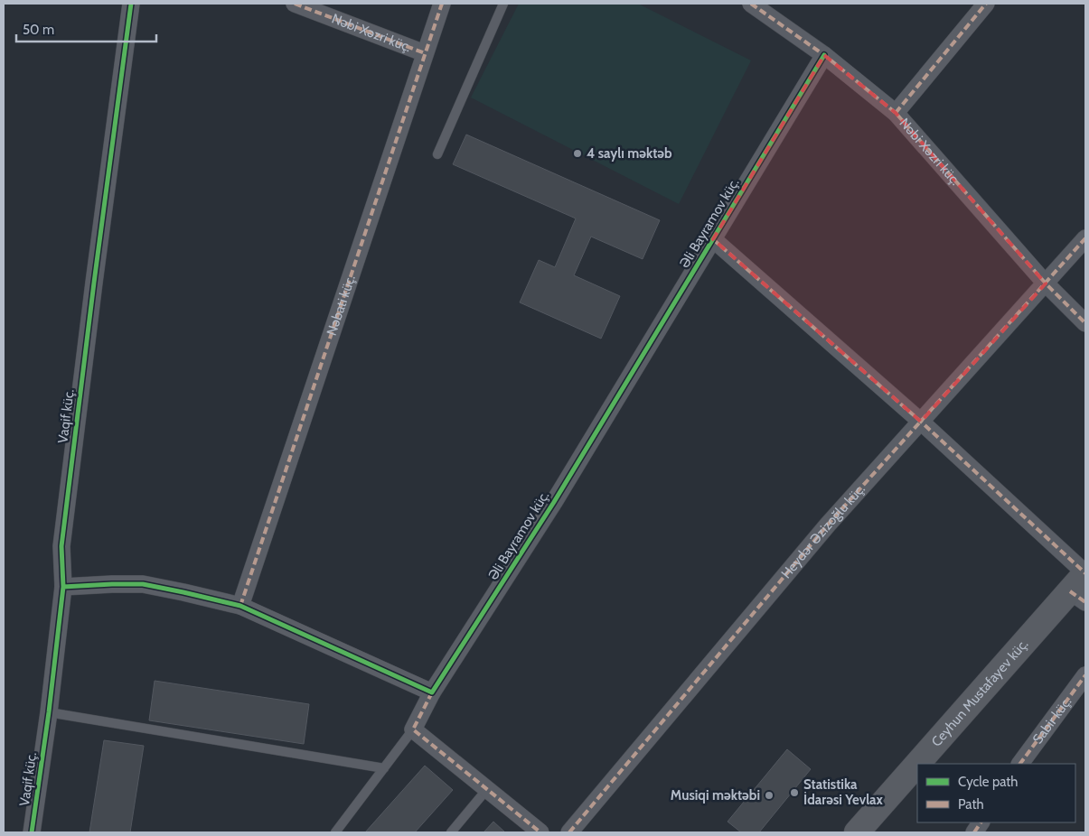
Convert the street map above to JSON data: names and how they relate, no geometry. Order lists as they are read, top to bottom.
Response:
{
  "streets": {
    "main road": ["Ceyhun Mustafayev küç."],
    "street": [
      "Nəbi Xəzri küç.",
      "Əli Bayramov küç.",
      "Nəbati küç.",
      "Vaqif küç.",
      "Heydər Əzizoğlu küç.",
      "Sabir küç."
    ]
  },
  "crossings": [
    ["Nəbi Xəzri küç.", "Əli Bayramov küç."],
    ["Nəbi Xəzri küç.", "Nəbati küç."],
    ["Nəbi Xəzri küç.", "Heydər Əzizoğlu küç."]
  ],
  "places": ["4 saylı məktəb", "Statistika İdarəsi Yevlax", "Musiqi məktəbi"],
  "legend": ["Cycle path", "Path"],
  "scale_bar": "50 m"
}
